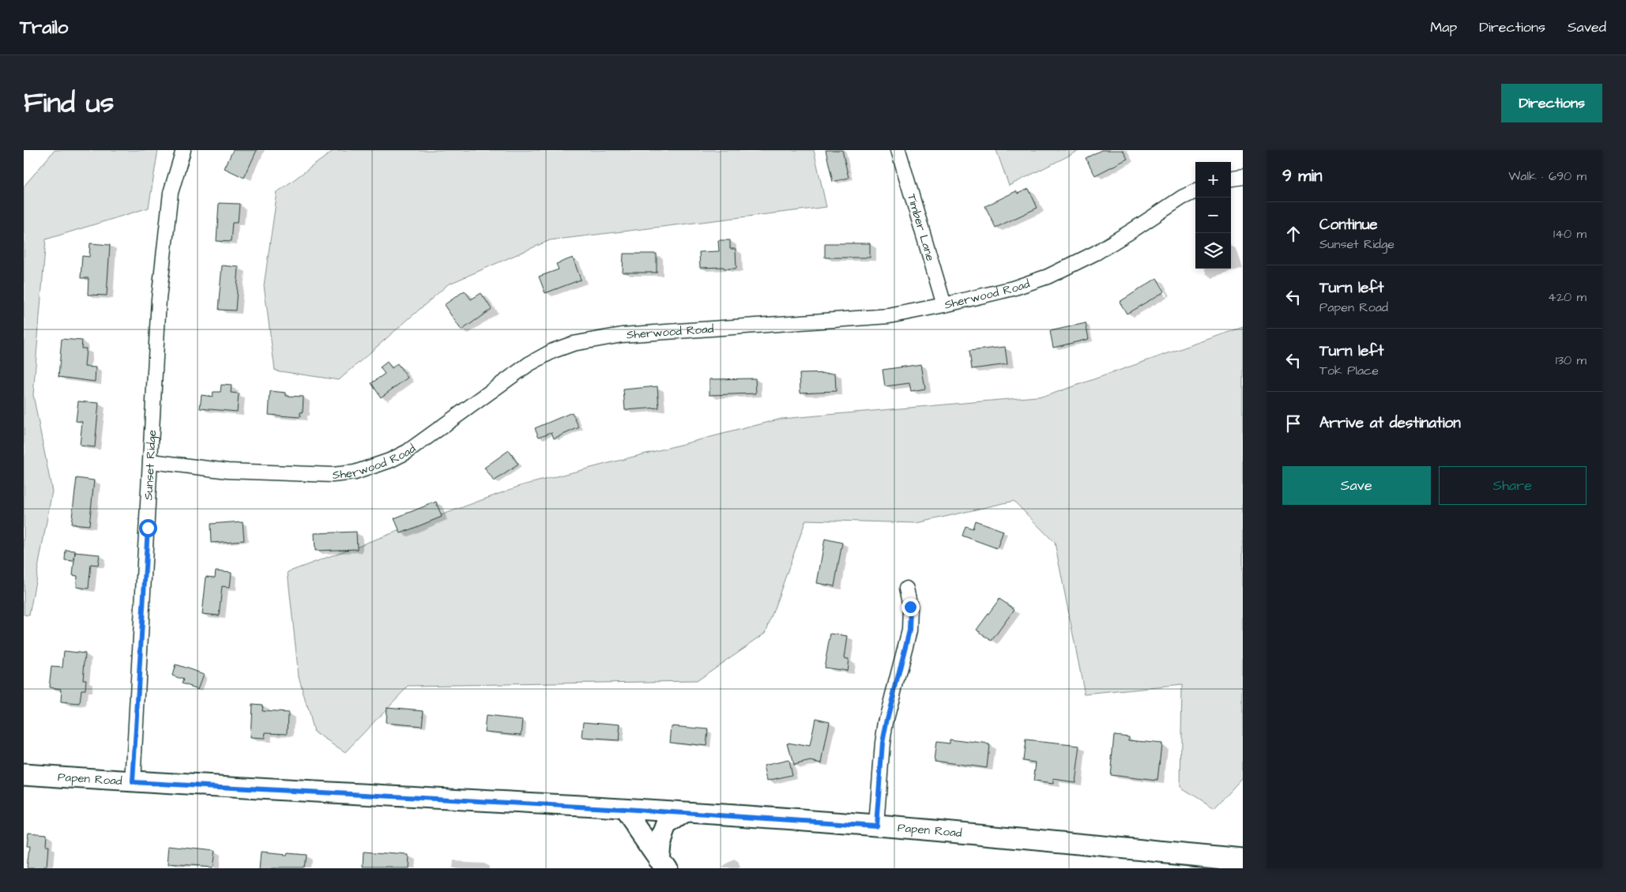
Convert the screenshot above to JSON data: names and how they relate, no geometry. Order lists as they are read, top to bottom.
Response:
{
  "streets": {
    "street": [
      "Timber Lane",
      "Sherwood Road",
      "Sunset Ridge",
      "Papen Road"
    ]
  },
  "crossings": [
    ["Timber Lane", "Sherwood Road"],
    ["Sherwood Road", "Sunset Ridge"],
    ["Sunset Ridge", "Papen Road"]
  ],
  "page": {
    "header": "Trailo",
    "nav": ["Map", "Directions", "Saved"],
    "title": "Find us",
    "buttons": [
      "Directions",
      ["Save", "Share"]
    ],
    "heading": ["9 min", "Walk · 690 m"],
    "map_buttons": ["+", "−"],
    "list": [
      ["Continue", "Sunset Ridge", "140 m"],
      ["Turn left", "Papen Road", "420 m"],
      ["Turn left", "Tok Place", "130 m"],
      "Arrive at destination"
    ]
  }
}
